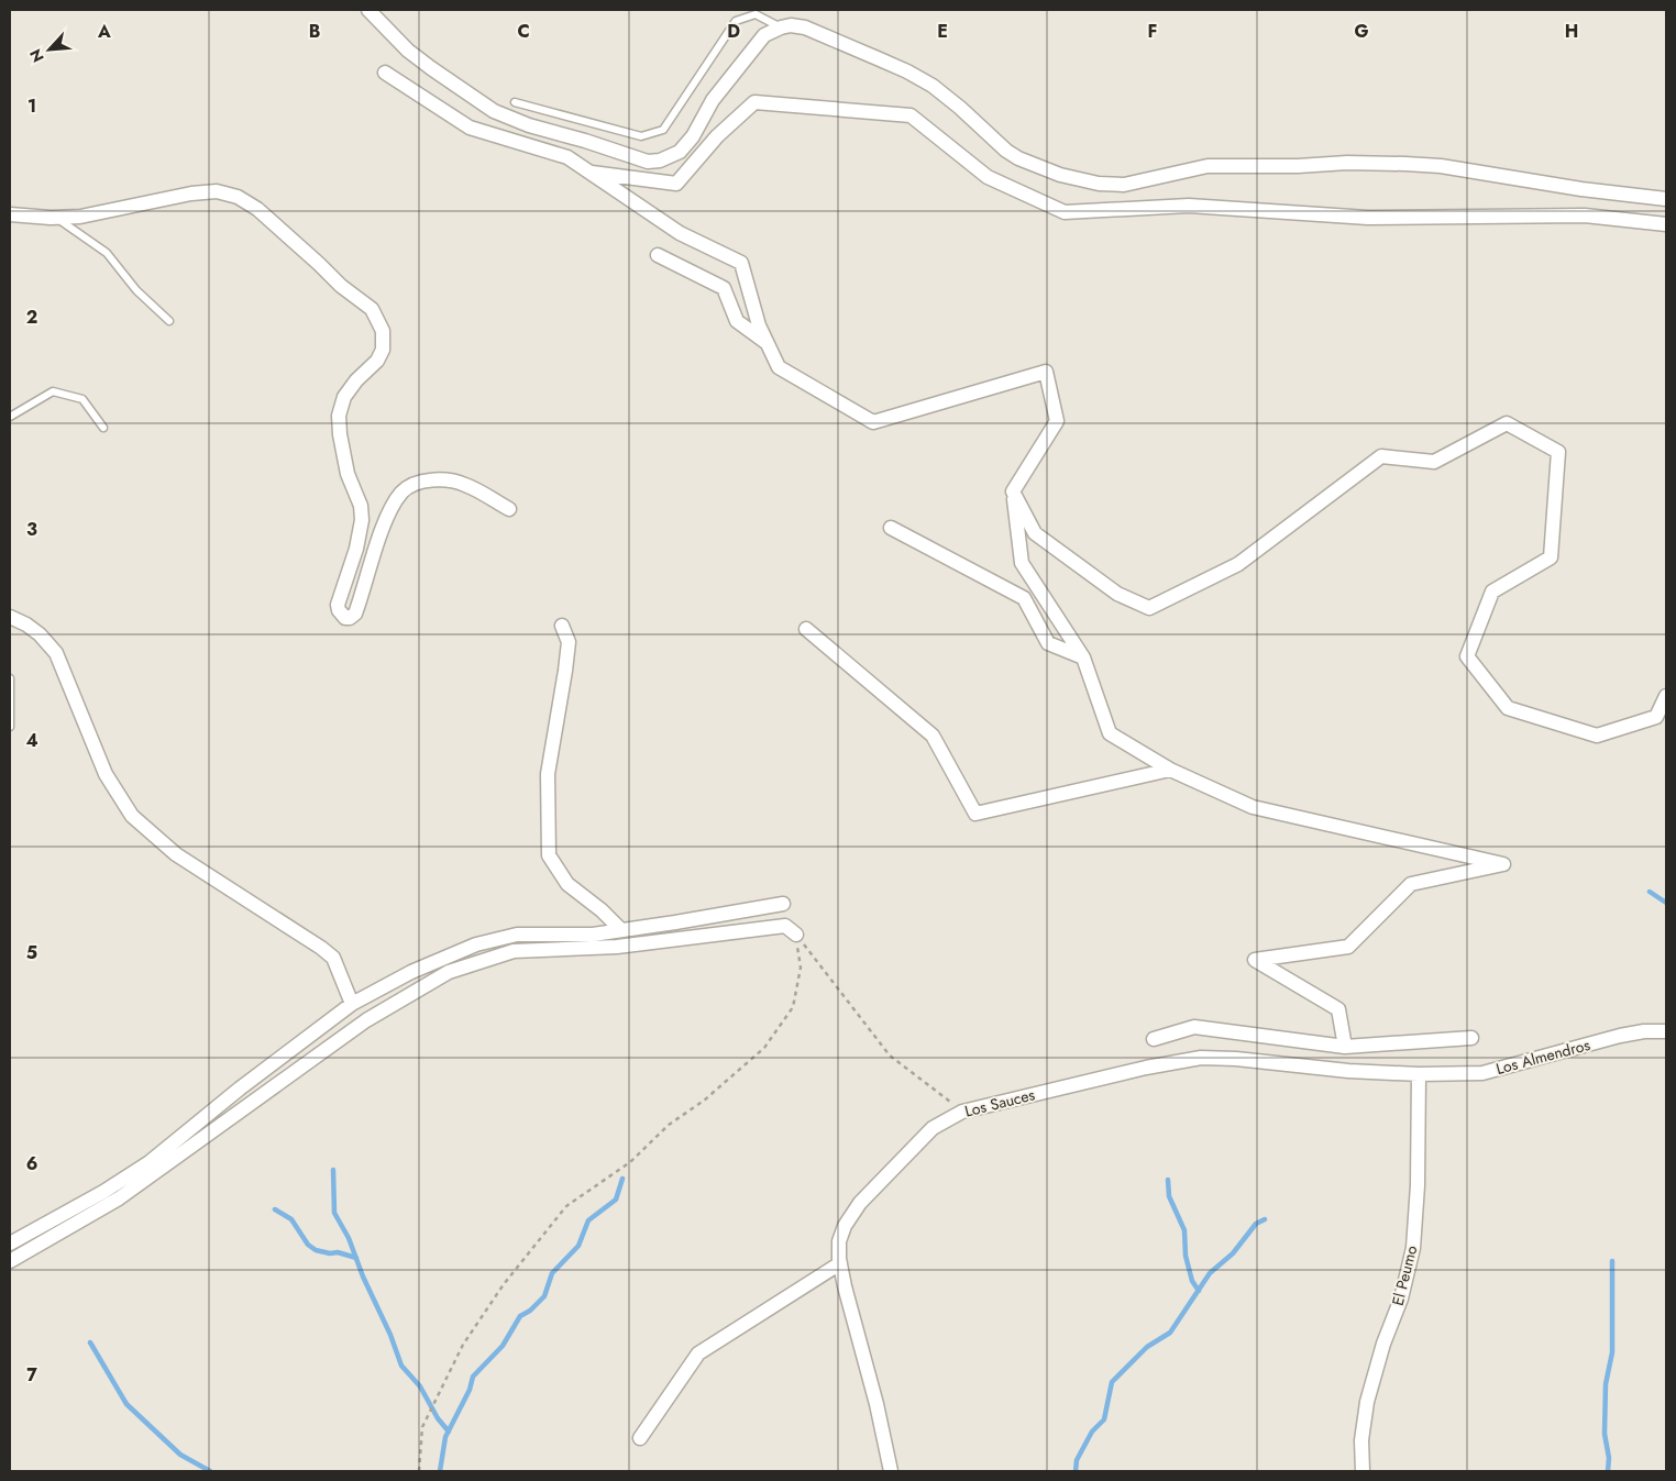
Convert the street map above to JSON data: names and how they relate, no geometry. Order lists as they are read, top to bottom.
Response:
{
  "streets": {
    "street": ["Los Almendros", "Los Sauces", "El Peumo"]
  },
  "crossings": [
    ["Los Almendros", "Los Sauces"],
    ["Los Almendros", "El Peumo"],
    ["Los Sauces", "El Peumo"]
  ],
  "north": "bottom left",
  "grid": {
    "columns": [
      "A",
      "B",
      "C",
      "D",
      "E",
      "F",
      "G",
      "H"
    ],
    "rows": [
      "1",
      "2",
      "3",
      "4",
      "5",
      "6",
      "7"
    ]
  }
}
